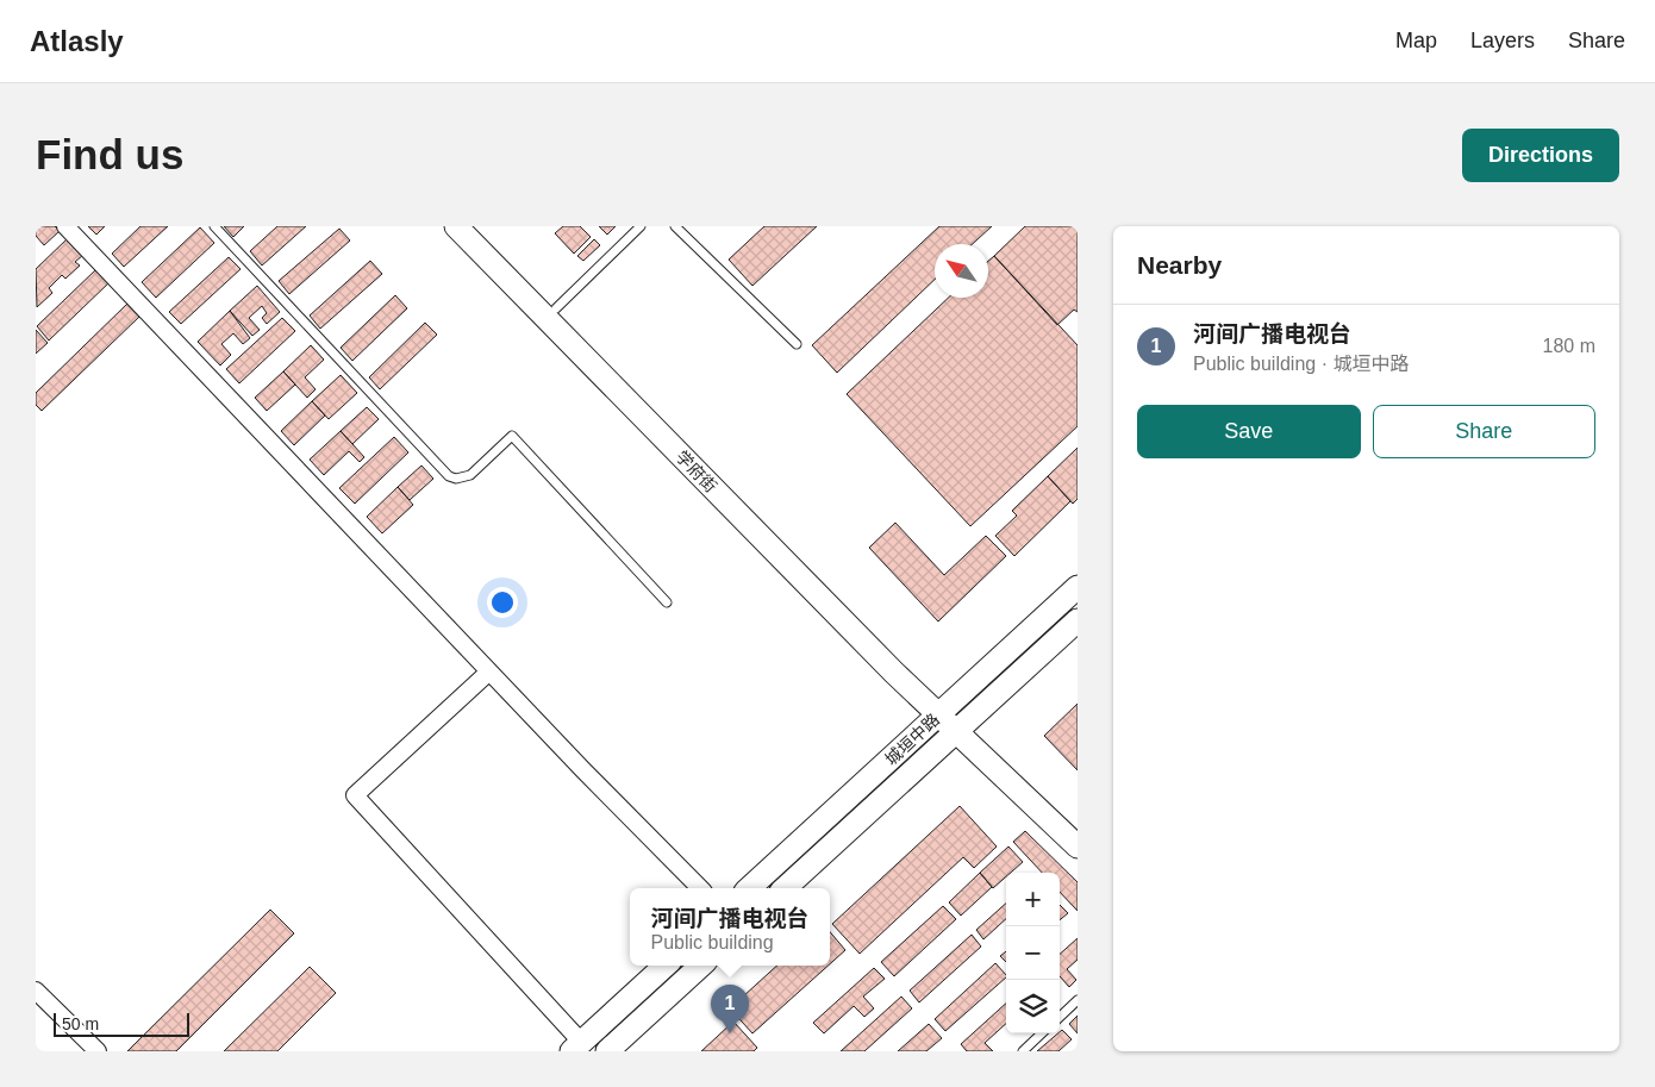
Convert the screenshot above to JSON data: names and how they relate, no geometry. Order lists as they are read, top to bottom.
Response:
{
  "streets": {
    "street": ["学府街", "城垣中路"]
  },
  "crossings": [
    ["学府街", "城垣中路"]
  ],
  "scale_bar": "50 m",
  "north": "top left",
  "page": {
    "header": "Atlasly",
    "nav": ["Map", "Layers", "Share"],
    "buttons": [
      "Directions",
      ["Save", "Share"]
    ],
    "title": "Find us",
    "heading": "Nearby",
    "list": [
      {
        "mark": "1",
        "name": "河间广播电视台",
        "note": "Public building · 城垣中路",
        "value": "180 m"
      }
    ],
    "map_buttons": ["+", "−"],
    "popup": ["河间广播电视台", "Public building"],
    "pins": "1",
    "scale": "50 m"
  }
}
